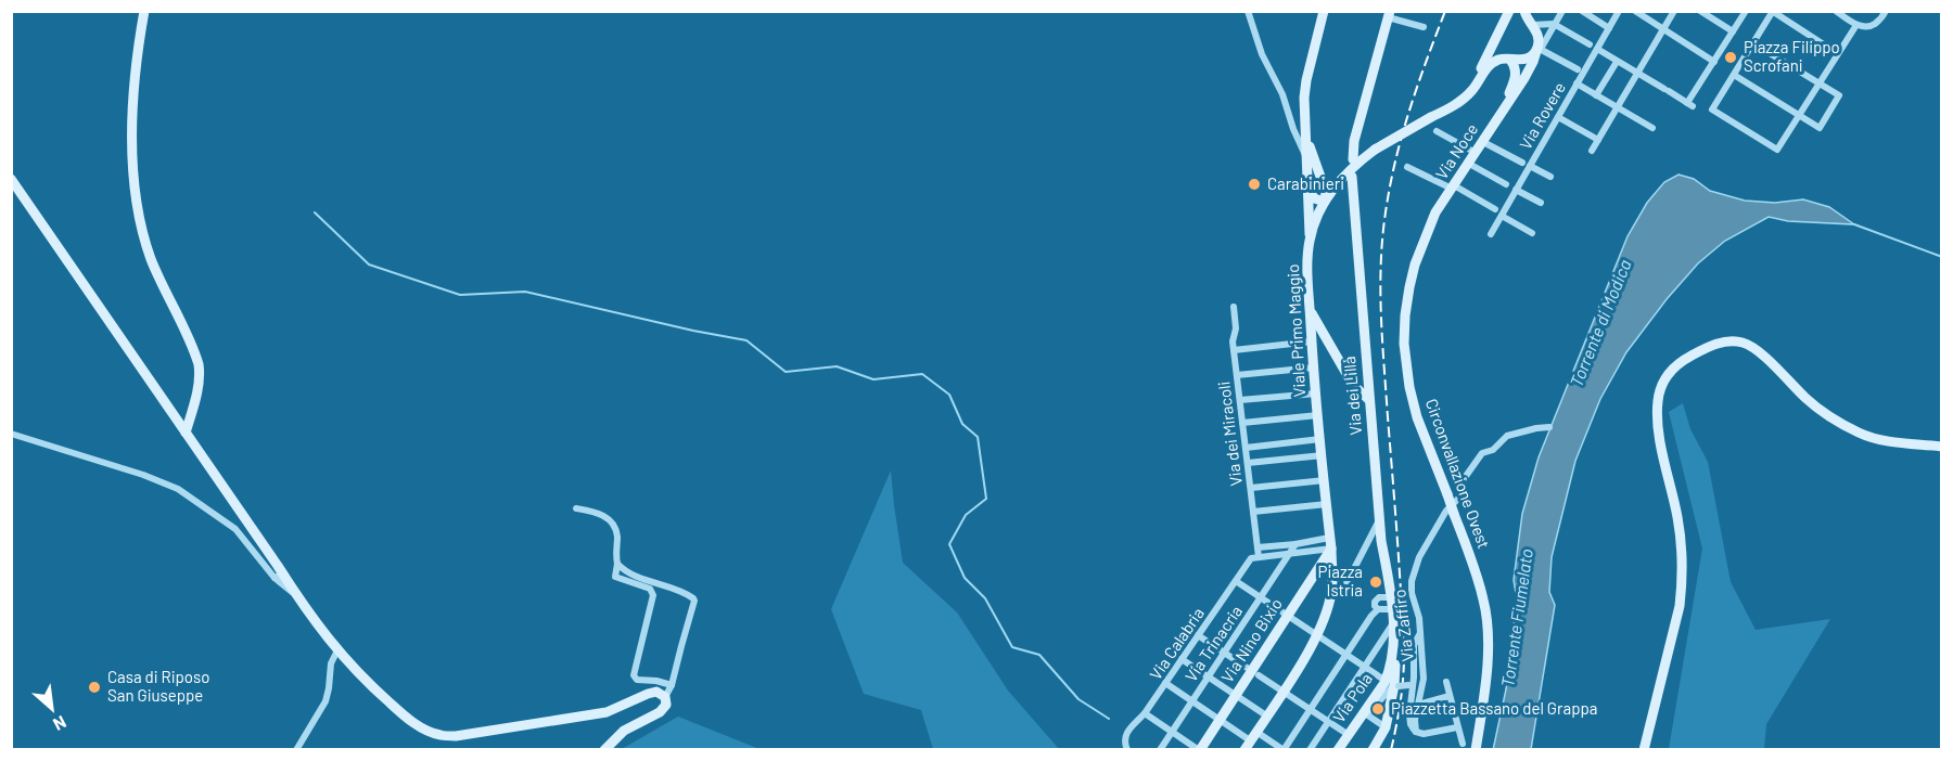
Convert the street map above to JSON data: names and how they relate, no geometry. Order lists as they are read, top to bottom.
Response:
{
  "streets": {
    "street": [
      "Via Rovere",
      "Via Noce",
      "Viale Primo Maggio",
      "Via dei Lillà",
      "Via dei Miracoli",
      "Circonvallazione Ovest",
      "Via Zaffiro",
      "Via Nino Bixio",
      "Via Calabria",
      "Via Trinacria",
      "Via Pola"
    ]
  },
  "crossings": [
    ["Via Noce", "Circonvallazione Ovest"],
    ["Viale Primo Maggio", "Via dei Lillà"],
    ["Viale Primo Maggio", "Via Nino Bixio"],
    ["Via dei Lillà", "Via Pola"],
    ["Via dei Miracoli", "Via Calabria"]
  ],
  "water": ["Torrente di Modica", "Torrente Fiumelato"],
  "places": [
    "Piazza Filippo Scrofani",
    "Carabinieri",
    "Piazza Istria",
    "Casa di Riposo San Giuseppe",
    "Piazzetta Bassano del Grappa"
  ],
  "north": "bottom right"
}
